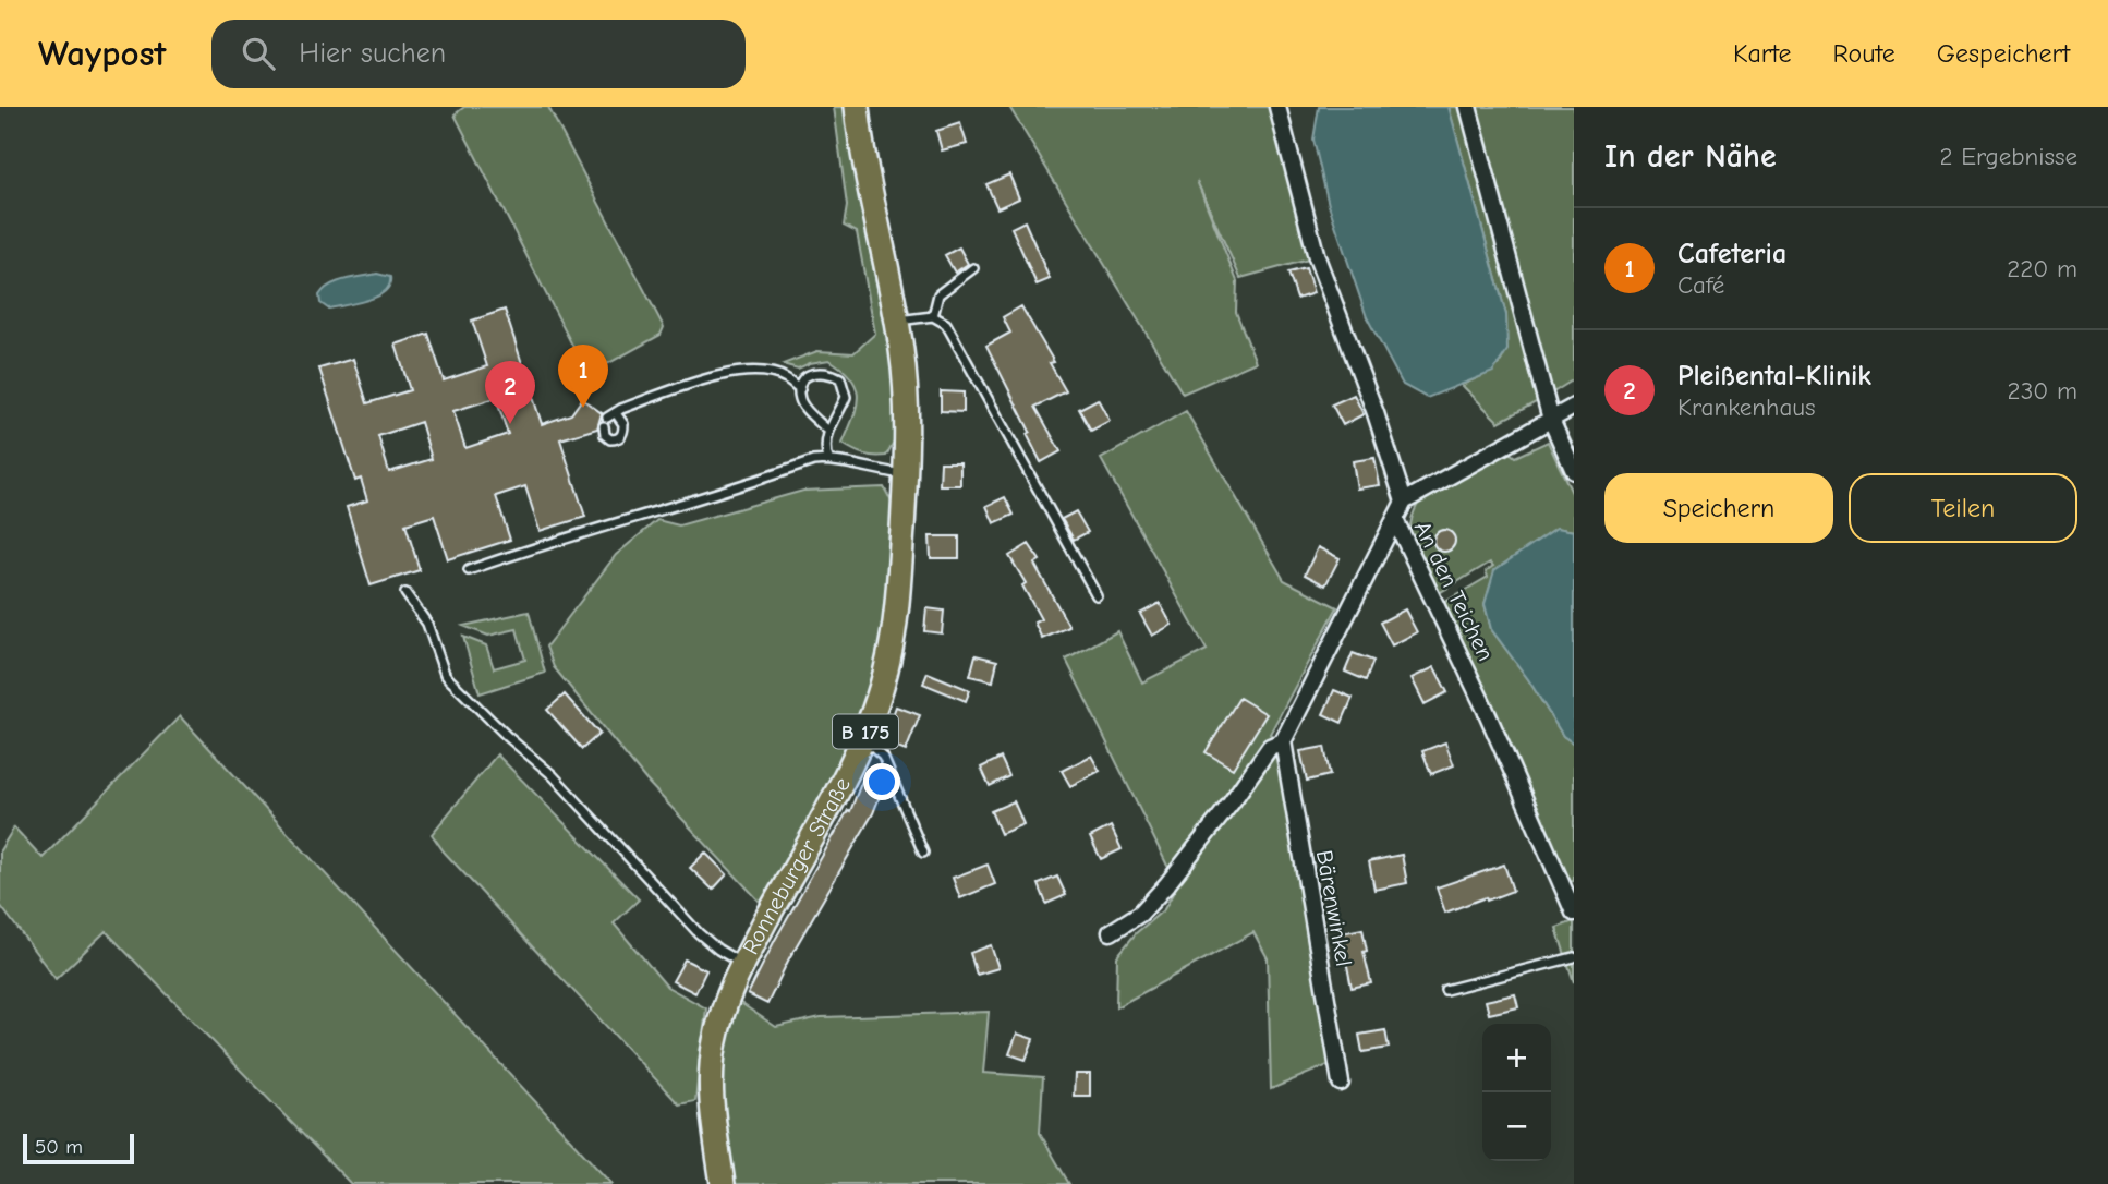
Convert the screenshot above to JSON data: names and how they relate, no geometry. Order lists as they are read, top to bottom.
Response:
{
  "streets": {
    "main road": ["B 175", "Ronneburger Straße"],
    "street": ["An den Teichen", "Bärenwinkel"]
  },
  "scale_bar": "50 m",
  "page": {
    "header": "Waypost",
    "search": "Hier suchen",
    "nav": ["Karte", "Route", "Gespeichert"],
    "heading": ["In der Nähe", "2 Ergebnisse"],
    "list": [
      {
        "mark": "1",
        "name": "Cafeteria",
        "note": "Café",
        "value": "220 m"
      },
      {
        "mark": "2",
        "name": "Pleißental-Klinik",
        "note": "Krankenhaus",
        "value": "230 m"
      }
    ],
    "pins": ["1", "2"],
    "buttons": ["Speichern", "Teilen"],
    "map_buttons": ["+", "−"],
    "scale": "50 m"
  }
}
